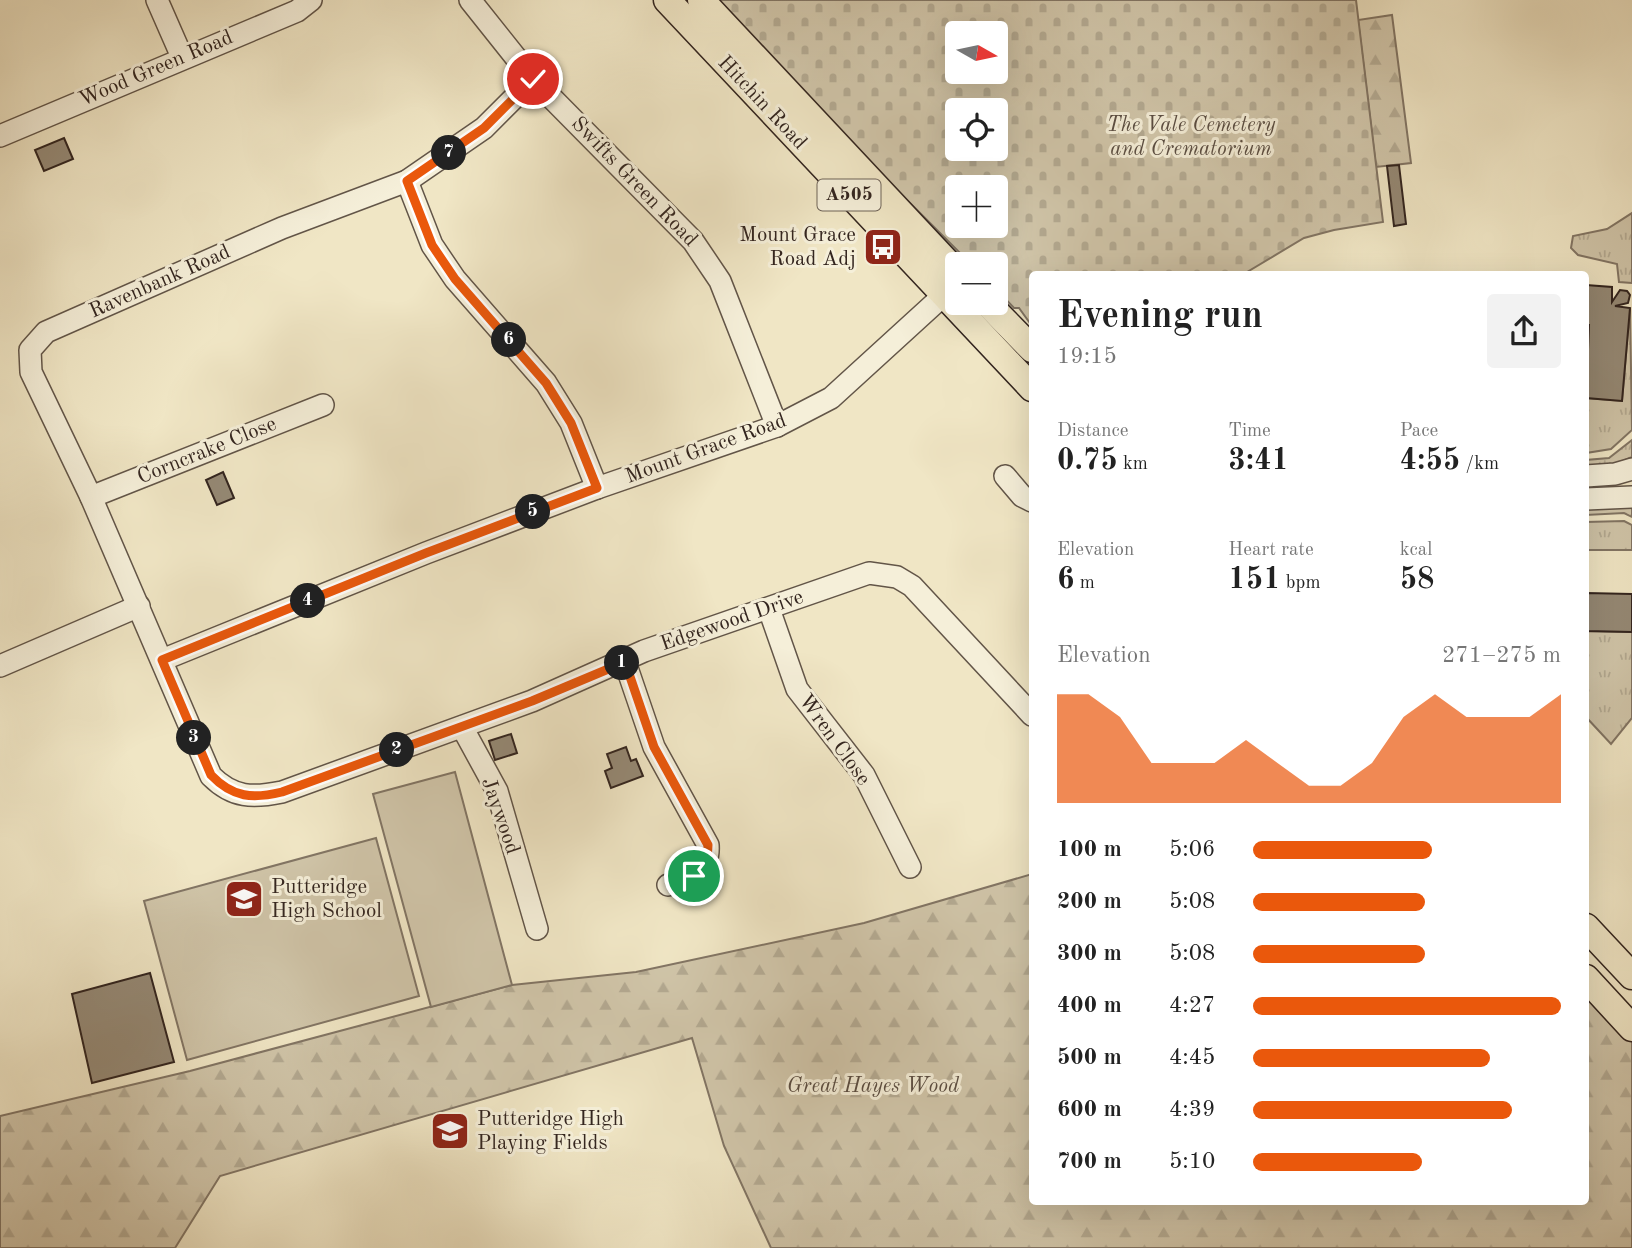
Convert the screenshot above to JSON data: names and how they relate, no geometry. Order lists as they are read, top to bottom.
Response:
{
  "streets": {
    "main road": ["Hitchin Road", "A505"],
    "street": [
      "Wood Green Road",
      "Swifts Green Road",
      "Ravenbank Road",
      "Mount Grace Road",
      "Corncrake Close",
      "Edgewood Drive",
      "Wren Close",
      "Jaywood"
    ]
  },
  "crossings": [
    ["Swifts Green Road", "Ravenbank Road"],
    ["Swifts Green Road", "Mount Grace Road"],
    ["Ravenbank Road", "Corncrake Close"],
    ["Ravenbank Road", "Edgewood Drive"],
    ["Mount Grace Road", "Edgewood Drive"],
    ["Edgewood Drive", "Wren Close"],
    ["Edgewood Drive", "Jaywood"]
  ],
  "parks": ["The Vale Cemetery and Crematorium", "Great Hayes Wood"],
  "places": {
    "bus stop": ["Mount Grace Road Adj"],
    "school or university": ["Putteridge High School", "Putteridge High Playing Fields"]
  },
  "north": "right",
  "page": {
    "map_buttons": ["+", "−"],
    "pins": [
      "7",
      "6",
      "5",
      "4",
      "1",
      "3",
      "2"
    ],
    "heading": ["Evening run", "19:15"],
    "stats": [
      ["Distance", "0.75 km"],
      ["Time", "3:41"],
      ["Pace", "4:55 /km"],
      ["Elevation", "6 m"],
      ["Heart rate", "151 bpm"],
      ["kcal", "58"]
    ],
    "chart": ["Elevation", "271–275 m"],
    "list": [
      {
        "name": "100 m",
        "note": "5:06"
      },
      {
        "name": "200 m",
        "note": "5:08"
      },
      {
        "name": "300 m",
        "note": "5:08"
      },
      {
        "name": "400 m",
        "note": "4:27"
      },
      {
        "name": "500 m",
        "note": "4:45"
      },
      {
        "name": "600 m",
        "note": "4:39"
      },
      {
        "name": "700 m",
        "note": "5:10"
      }
    ]
  }
}
